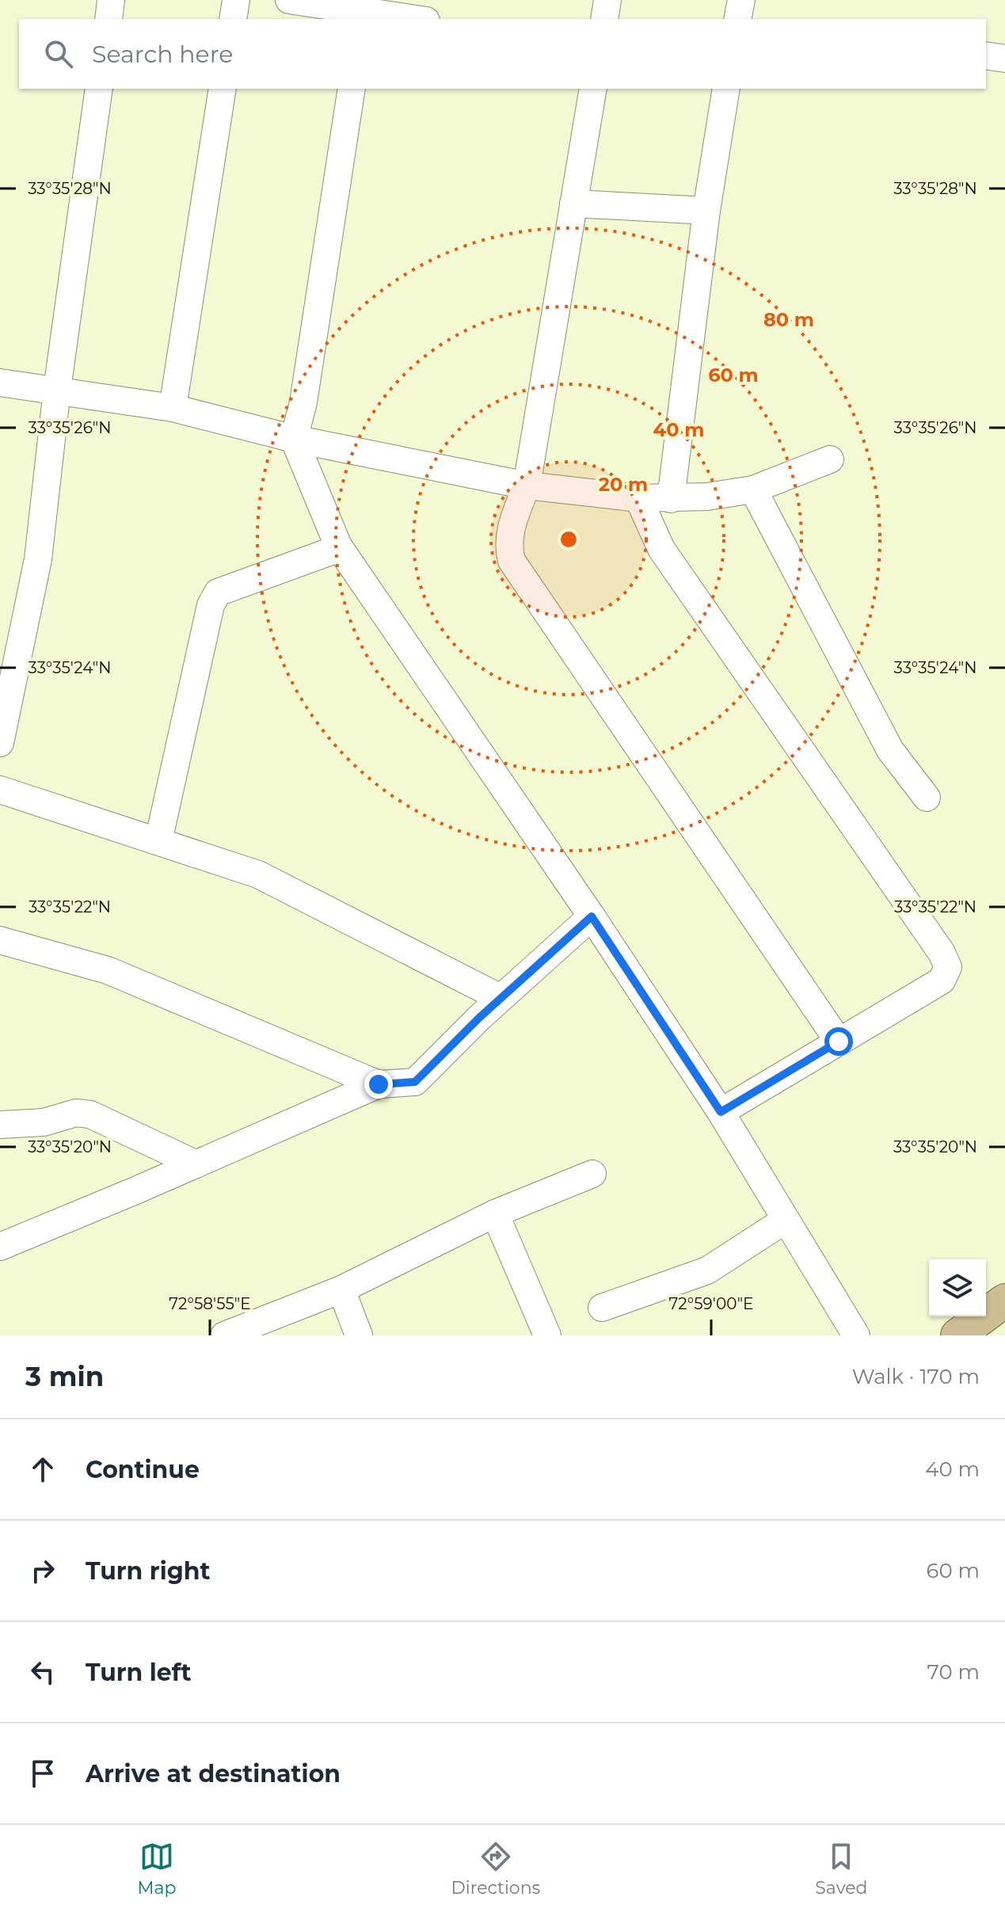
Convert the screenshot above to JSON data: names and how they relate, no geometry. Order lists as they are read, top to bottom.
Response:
{
  "page": {
    "search": "Search here",
    "heading": ["3 min", "Walk · 170 m"],
    "list": [
      ["Continue", "40 m"],
      ["Turn right", "60 m"],
      ["Turn left", "70 m"],
      "Arrive at destination"
    ],
    "nav": ["Map", "Directions", "Saved"]
  },
  "coordinates": [
    "33°35'28\"N",
    "33°35'26\"N",
    "33°35'24\"N",
    "33°35'22\"N",
    "33°35'20\"N",
    "72°58'55\"E",
    "72°59'00\"E"
  ],
  "rings": [
    "80 m",
    "60 m",
    "40 m",
    "20 m"
  ]
}
